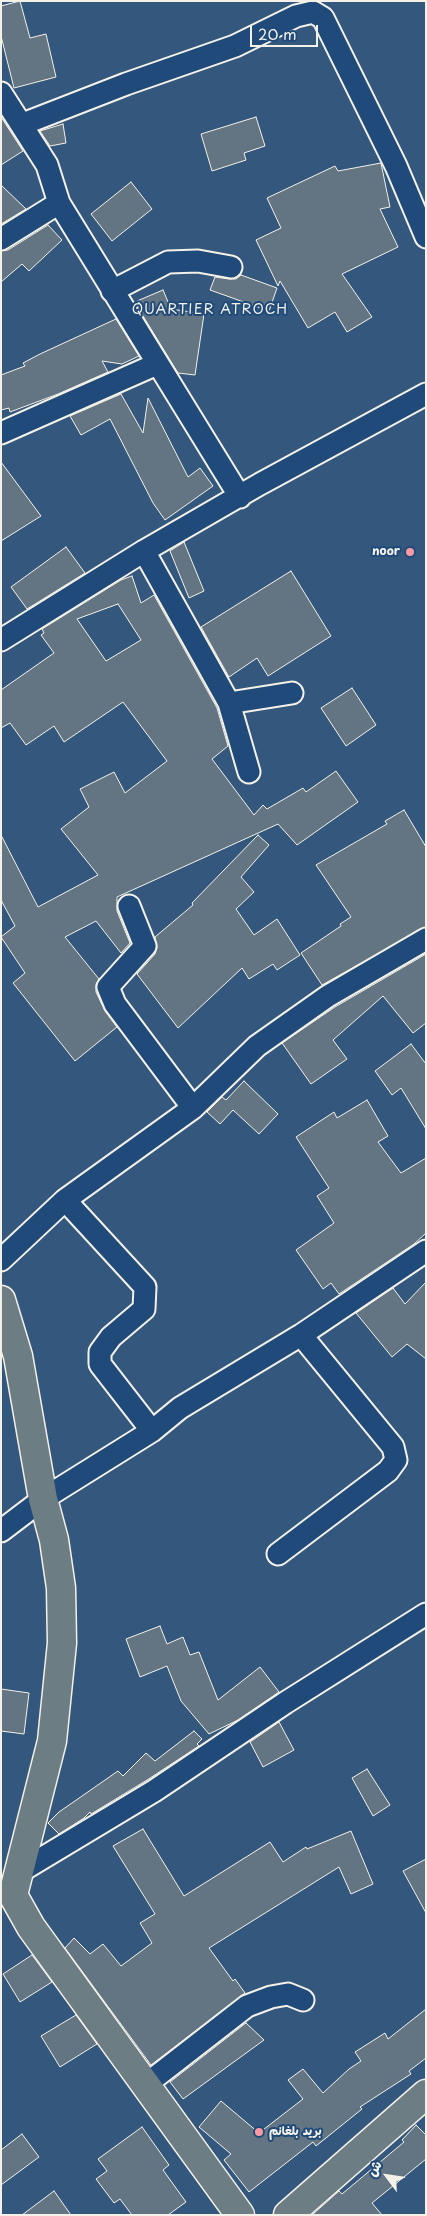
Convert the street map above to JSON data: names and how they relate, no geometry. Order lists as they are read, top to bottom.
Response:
{
  "districts": ["QUARTIER ATROCH"],
  "places": ["noor", "بريد بلغانم"],
  "scale_bar": "20 m",
  "north": "top left"
}
